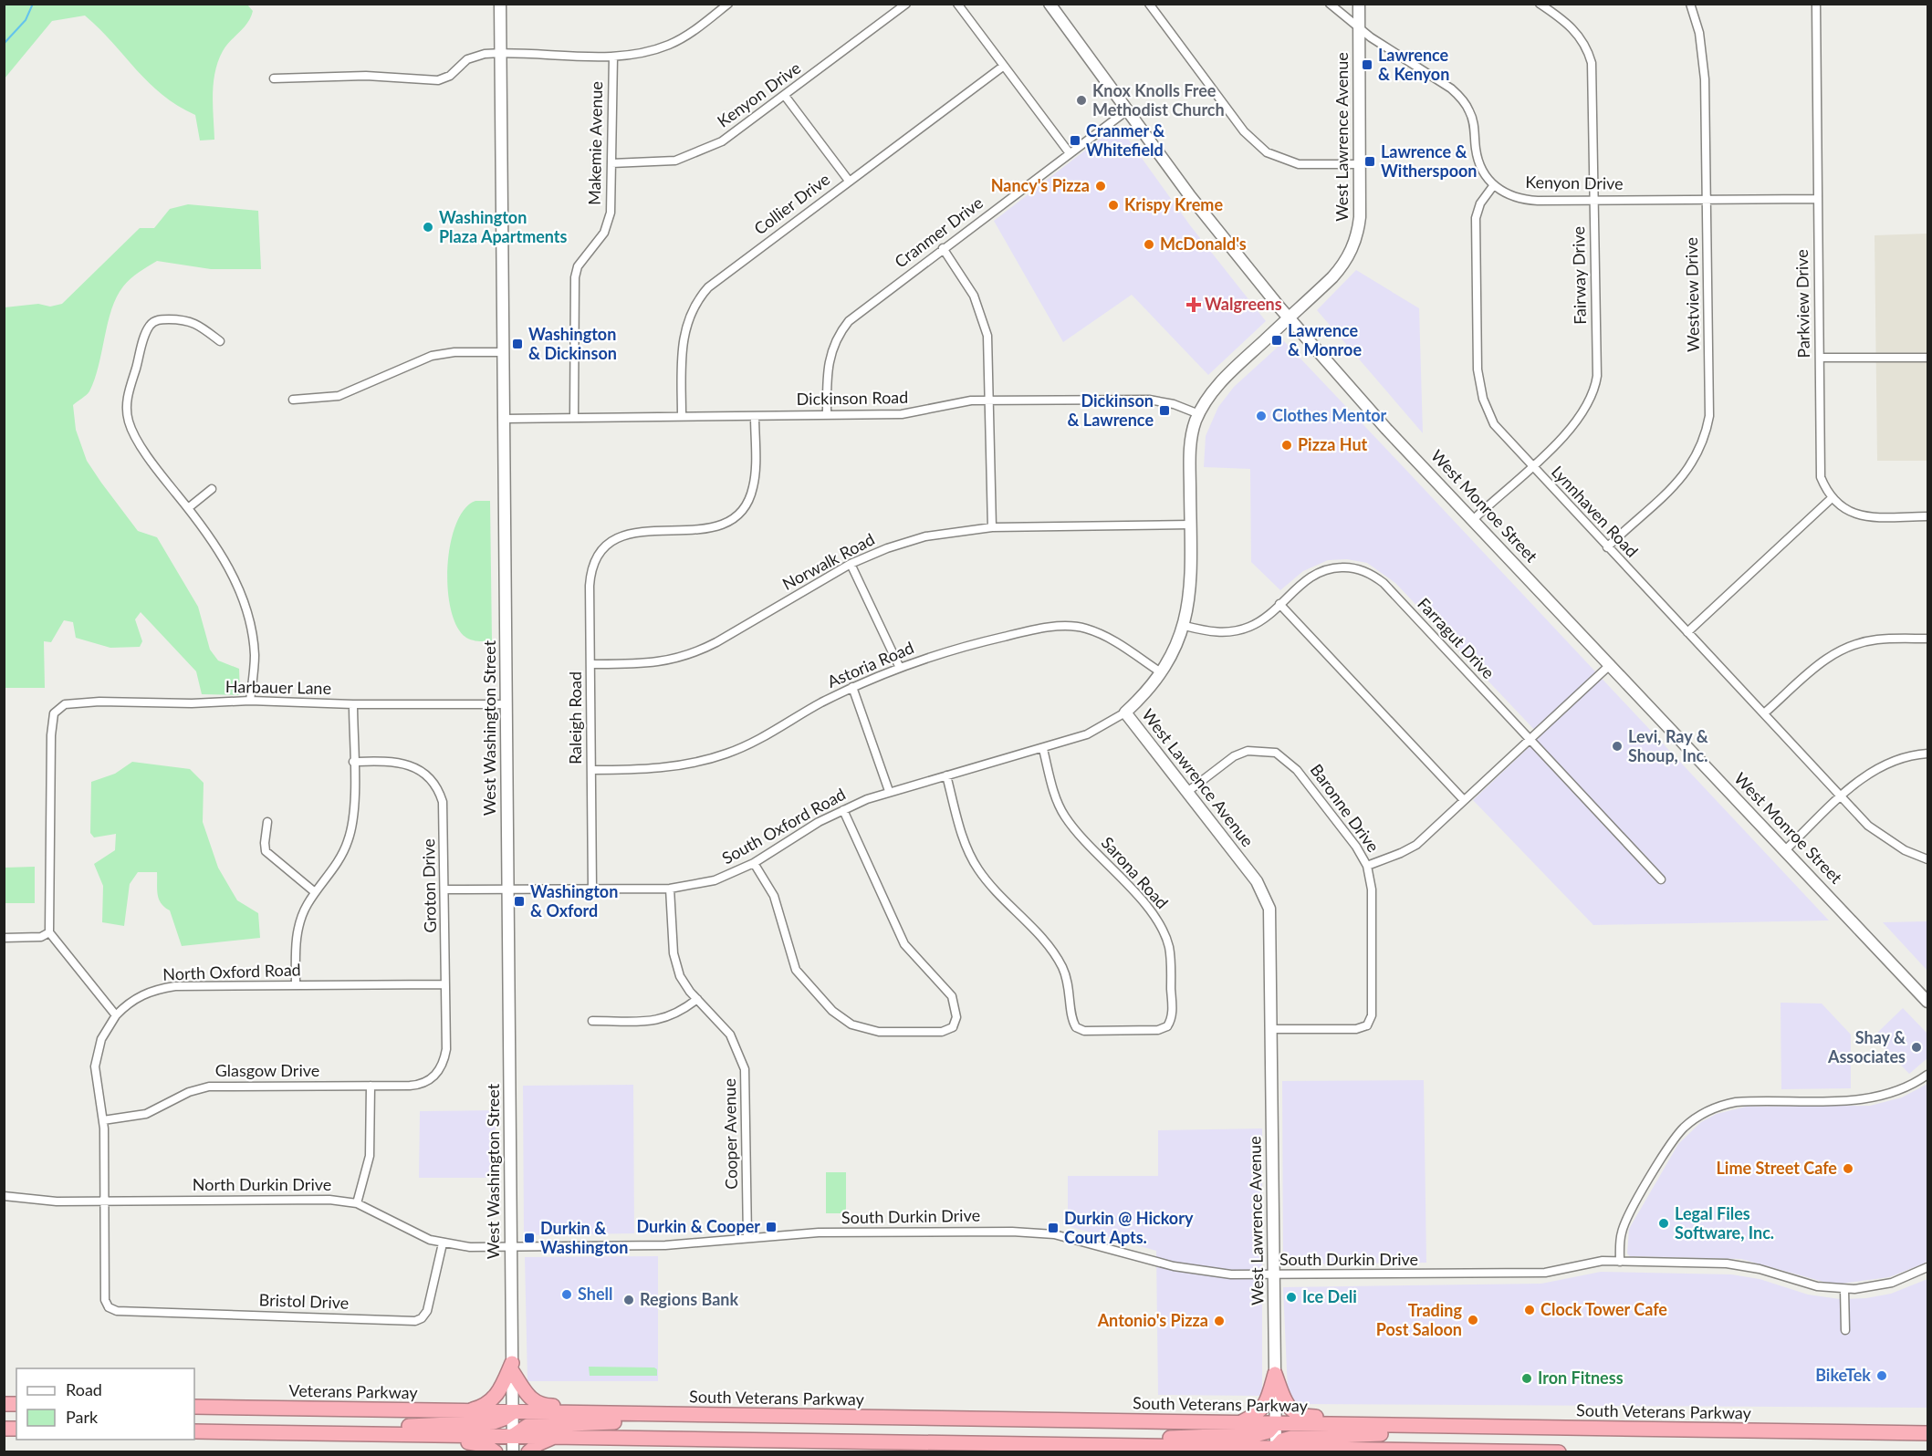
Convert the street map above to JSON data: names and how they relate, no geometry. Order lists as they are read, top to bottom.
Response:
{
  "streets": {
    "highway": ["Veterans Parkway", "South Veterans Parkway"],
    "street": [
      "Kenyon Drive",
      "West Lawrence Avenue",
      "Makemie Avenue",
      "Collier Drive",
      "Cranmer Drive",
      "Fairway Drive",
      "Westview Drive",
      "Parkview Drive",
      "Dickinson Road",
      "West Monroe Street",
      "Lynnhaven Road",
      "Norwalk Road",
      "Farragut Drive",
      "Astoria Road",
      "Harbauer Lane",
      "Raleigh Road",
      "West Washington Street",
      "Baronne Drive",
      "South Oxford Road",
      "Sarona Road",
      "Groton Drive",
      "North Oxford Road",
      "Glasgow Drive",
      "Cooper Avenue",
      "North Durkin Drive",
      "South Durkin Drive",
      "Bristol Drive"
    ]
  },
  "crossings": [
    ["Kenyon Drive", "Makemie Avenue"],
    ["Kenyon Drive", "Fairway Drive"],
    ["Kenyon Drive", "Westview Drive"],
    ["Kenyon Drive", "Parkview Drive"],
    ["Kenyon Drive", "Lynnhaven Road"],
    ["West Lawrence Avenue", "Dickinson Road"],
    ["West Lawrence Avenue", "West Monroe Street"],
    ["West Lawrence Avenue", "Norwalk Road"],
    ["West Lawrence Avenue", "Farragut Drive"],
    ["West Lawrence Avenue", "Astoria Road"],
    ["West Lawrence Avenue", "Baronne Drive"],
    ["West Lawrence Avenue", "South Oxford Road"],
    ["West Lawrence Avenue", "South Durkin Drive"],
    ["West Lawrence Avenue", "South Veterans Parkway"],
    ["Makemie Avenue", "Dickinson Road"],
    ["Collier Drive", "Dickinson Road"],
    ["Cranmer Drive", "Dickinson Road"],
    ["Cranmer Drive", "West Monroe Street"],
    ["Fairway Drive", "West Monroe Street"],
    ["Fairway Drive", "Lynnhaven Road"],
    ["Westview Drive", "Lynnhaven Road"],
    ["Dickinson Road", "Raleigh Road"],
    ["Dickinson Road", "West Washington Street"],
    ["Norwalk Road", "Raleigh Road"],
    ["Astoria Road", "Raleigh Road"],
    ["Harbauer Lane", "West Washington Street"],
    ["Raleigh Road", "South Oxford Road"],
    ["West Washington Street", "South Oxford Road"],
    ["West Washington Street", "North Durkin Drive"],
    ["West Washington Street", "South Durkin Drive"],
    ["West Washington Street", "Veterans Parkway"],
    ["West Washington Street", "South Veterans Parkway"],
    ["South Oxford Road", "Sarona Road"],
    ["South Oxford Road", "Cooper Avenue"],
    ["Groton Drive", "North Oxford Road"],
    ["Groton Drive", "Glasgow Drive"],
    ["North Oxford Road", "Glasgow Drive"],
    ["North Oxford Road", "North Durkin Drive"],
    ["North Oxford Road", "Bristol Drive"],
    ["Cooper Avenue", "South Durkin Drive"],
    ["North Durkin Drive", "South Durkin Drive"],
    ["North Durkin Drive", "Bristol Drive"],
    ["Veterans Parkway", "South Veterans Parkway"]
  ],
  "places": {
    "transit": [
      "Lawrence & Kenyon",
      "Cranmer & Whitefield",
      "Lawrence & Witherspoon",
      "Lawrence & Monroe",
      "Washington & Dickinson",
      "Dickinson & Lawrence",
      "Washington & Oxford",
      "Durkin & Cooper",
      "Durkin @ Hickory Court Apts.",
      "Durkin & Washington"
    ],
    "other": [
      "Knox Knolls Free Methodist Church",
      "Nancy's Pizza",
      "Krispy Kreme",
      "Washington Plaza Apartments",
      "McDonald's",
      "Clothes Mentor",
      "Pizza Hut",
      "Levi, Ray & Shoup, Inc.",
      "Shay & Associates",
      "Lime Street Cafe",
      "Legal Files Software, Inc.",
      "Shell",
      "Ice Deli",
      "Regions Bank",
      "Clock Tower Cafe",
      "Trading Post Saloon",
      "Antonio's Pizza",
      "BikeTek",
      "Iron Fitness"
    ],
    "health": ["Walgreens"]
  },
  "legend": ["Road", "Park"]
}
